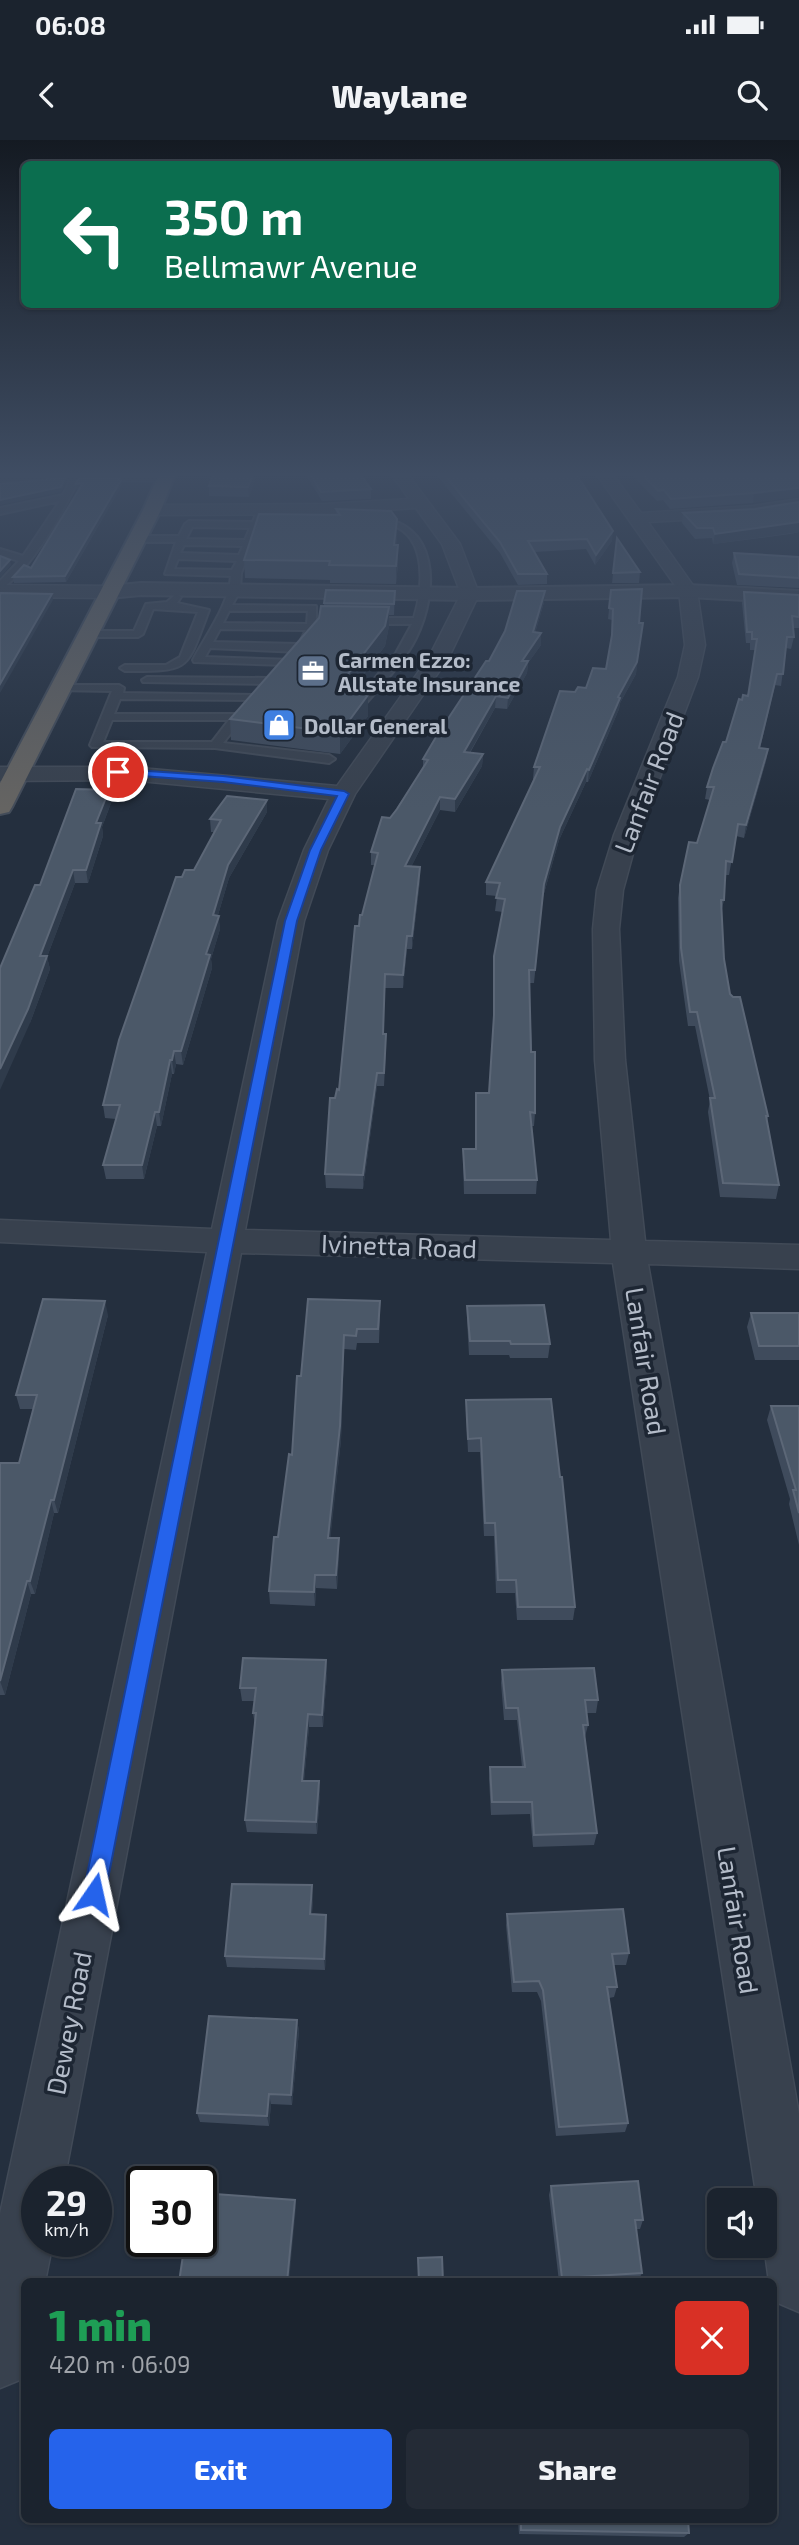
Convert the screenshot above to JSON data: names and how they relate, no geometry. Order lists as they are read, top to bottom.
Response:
{
  "streets": {
    "street": ["Lanfair Road", "Ivinetta Road", "Dewey Road"]
  },
  "crossings": [
    ["Lanfair Road", "Ivinetta Road"],
    ["Ivinetta Road", "Dewey Road"]
  ],
  "places": {
    "office": ["Carmen Ezzo: Allstate Insurance"],
    "shop": ["Dollar General"]
  },
  "page": {
    "status": "06:08",
    "header": "Waylane",
    "turn": ["350 m", "Bellmawr Avenue"],
    "speed": "29 km/h",
    "limit": "30",
    "heading": ["1 min", "420 m · 06:09"],
    "buttons": ["Exit", "Share"]
  }
}
